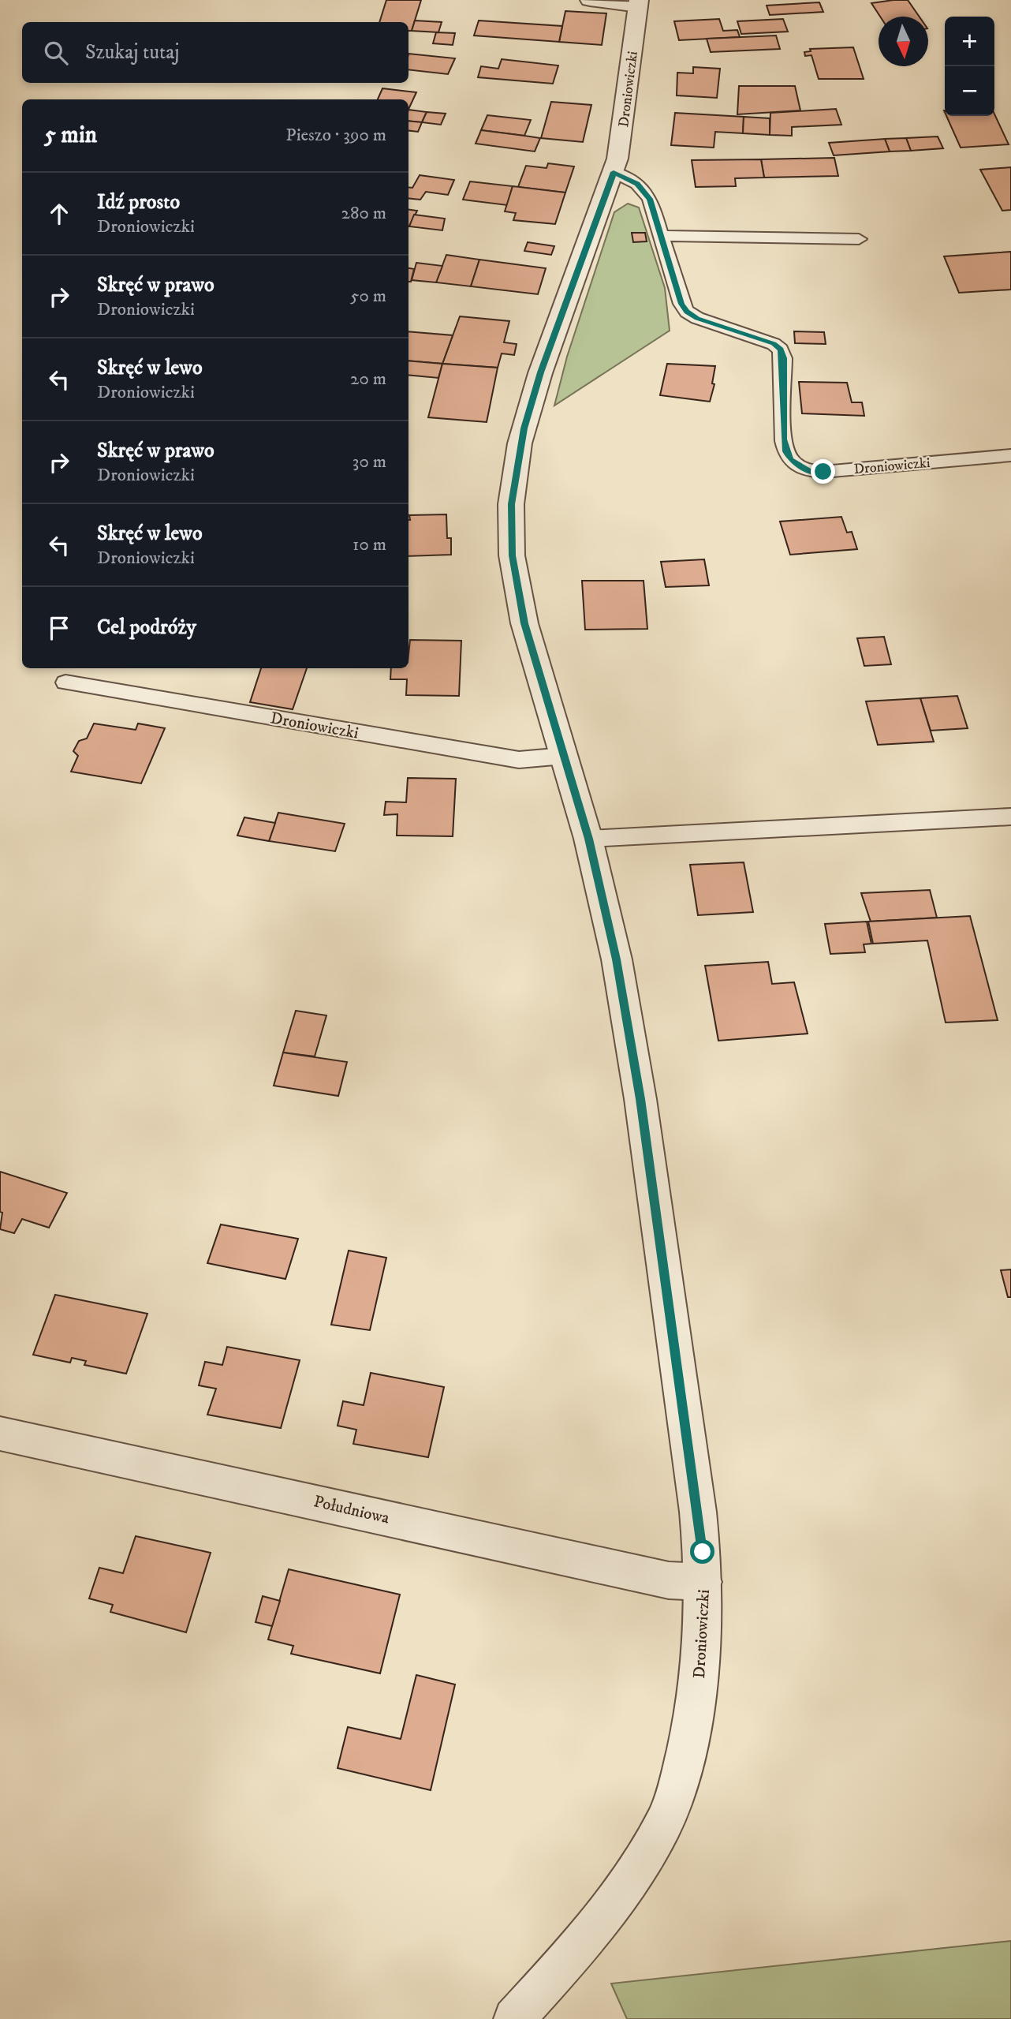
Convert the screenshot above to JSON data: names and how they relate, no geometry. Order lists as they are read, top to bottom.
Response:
{
  "streets": {
    "street": ["Droniowiczki", "Południowa"]
  },
  "crossings": [
    ["Droniowiczki", "Południowa"]
  ],
  "north": "bottom",
  "page": {
    "map_buttons": ["+", "−"],
    "search": "Szukaj tutaj",
    "heading": ["5 min", "Pieszo · 390 m"],
    "list": [
      ["Idź prosto", "Droniowiczki", "280 m"],
      ["Skręć w prawo", "Droniowiczki", "50 m"],
      ["Skręć w lewo", "Droniowiczki", "20 m"],
      ["Skręć w prawo", "Droniowiczki", "30 m"],
      ["Skręć w lewo", "Droniowiczki", "10 m"],
      "Cel podróży"
    ]
  }
}
